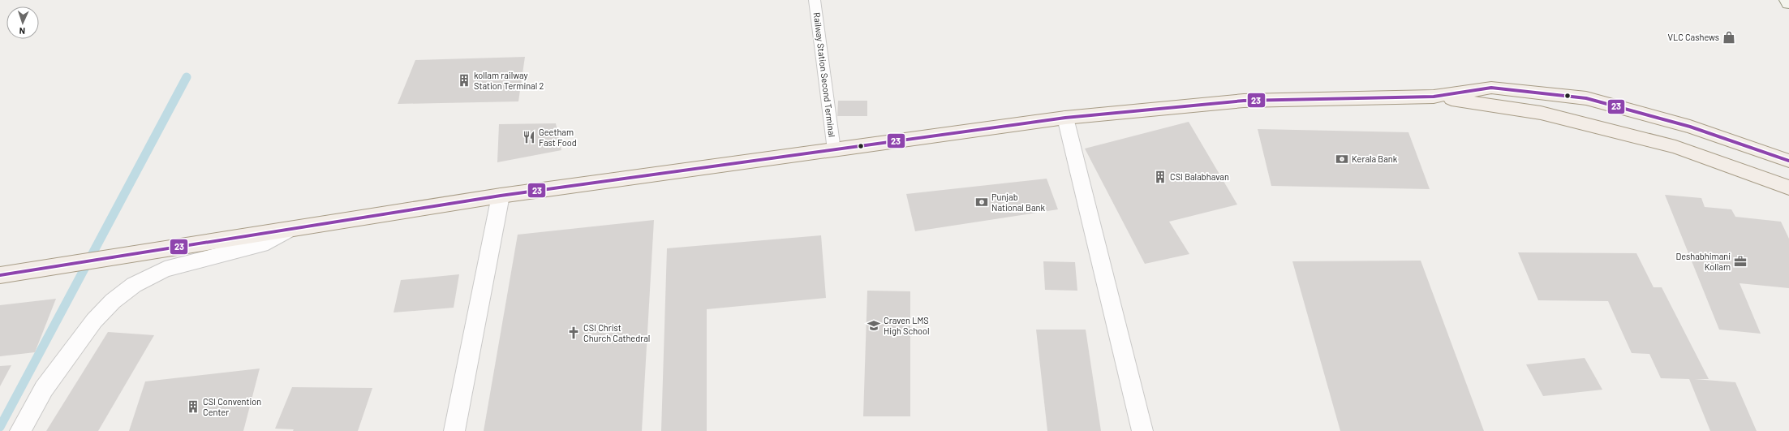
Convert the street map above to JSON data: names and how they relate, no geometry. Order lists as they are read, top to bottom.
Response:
{
  "streets": {
    "lane": ["Railway Station Second Terminal"]
  },
  "places": {
    "shop": ["VLC Cashews"],
    "building": ["kollam railway Station Terminal 2", "CSI Balabhavan", "CSI Convention Center"],
    "restaurant": ["Geetham Fast Food"],
    "bank": ["Kerala Bank", "Punjab National Bank"],
    "office": ["Deshabhimani Kollam"],
    "school or university": ["Craven LMS High School"],
    "church": ["CSI Christ Church Cathedral"]
  },
  "lines": ["transit line 23"],
  "north": "bottom"
}
